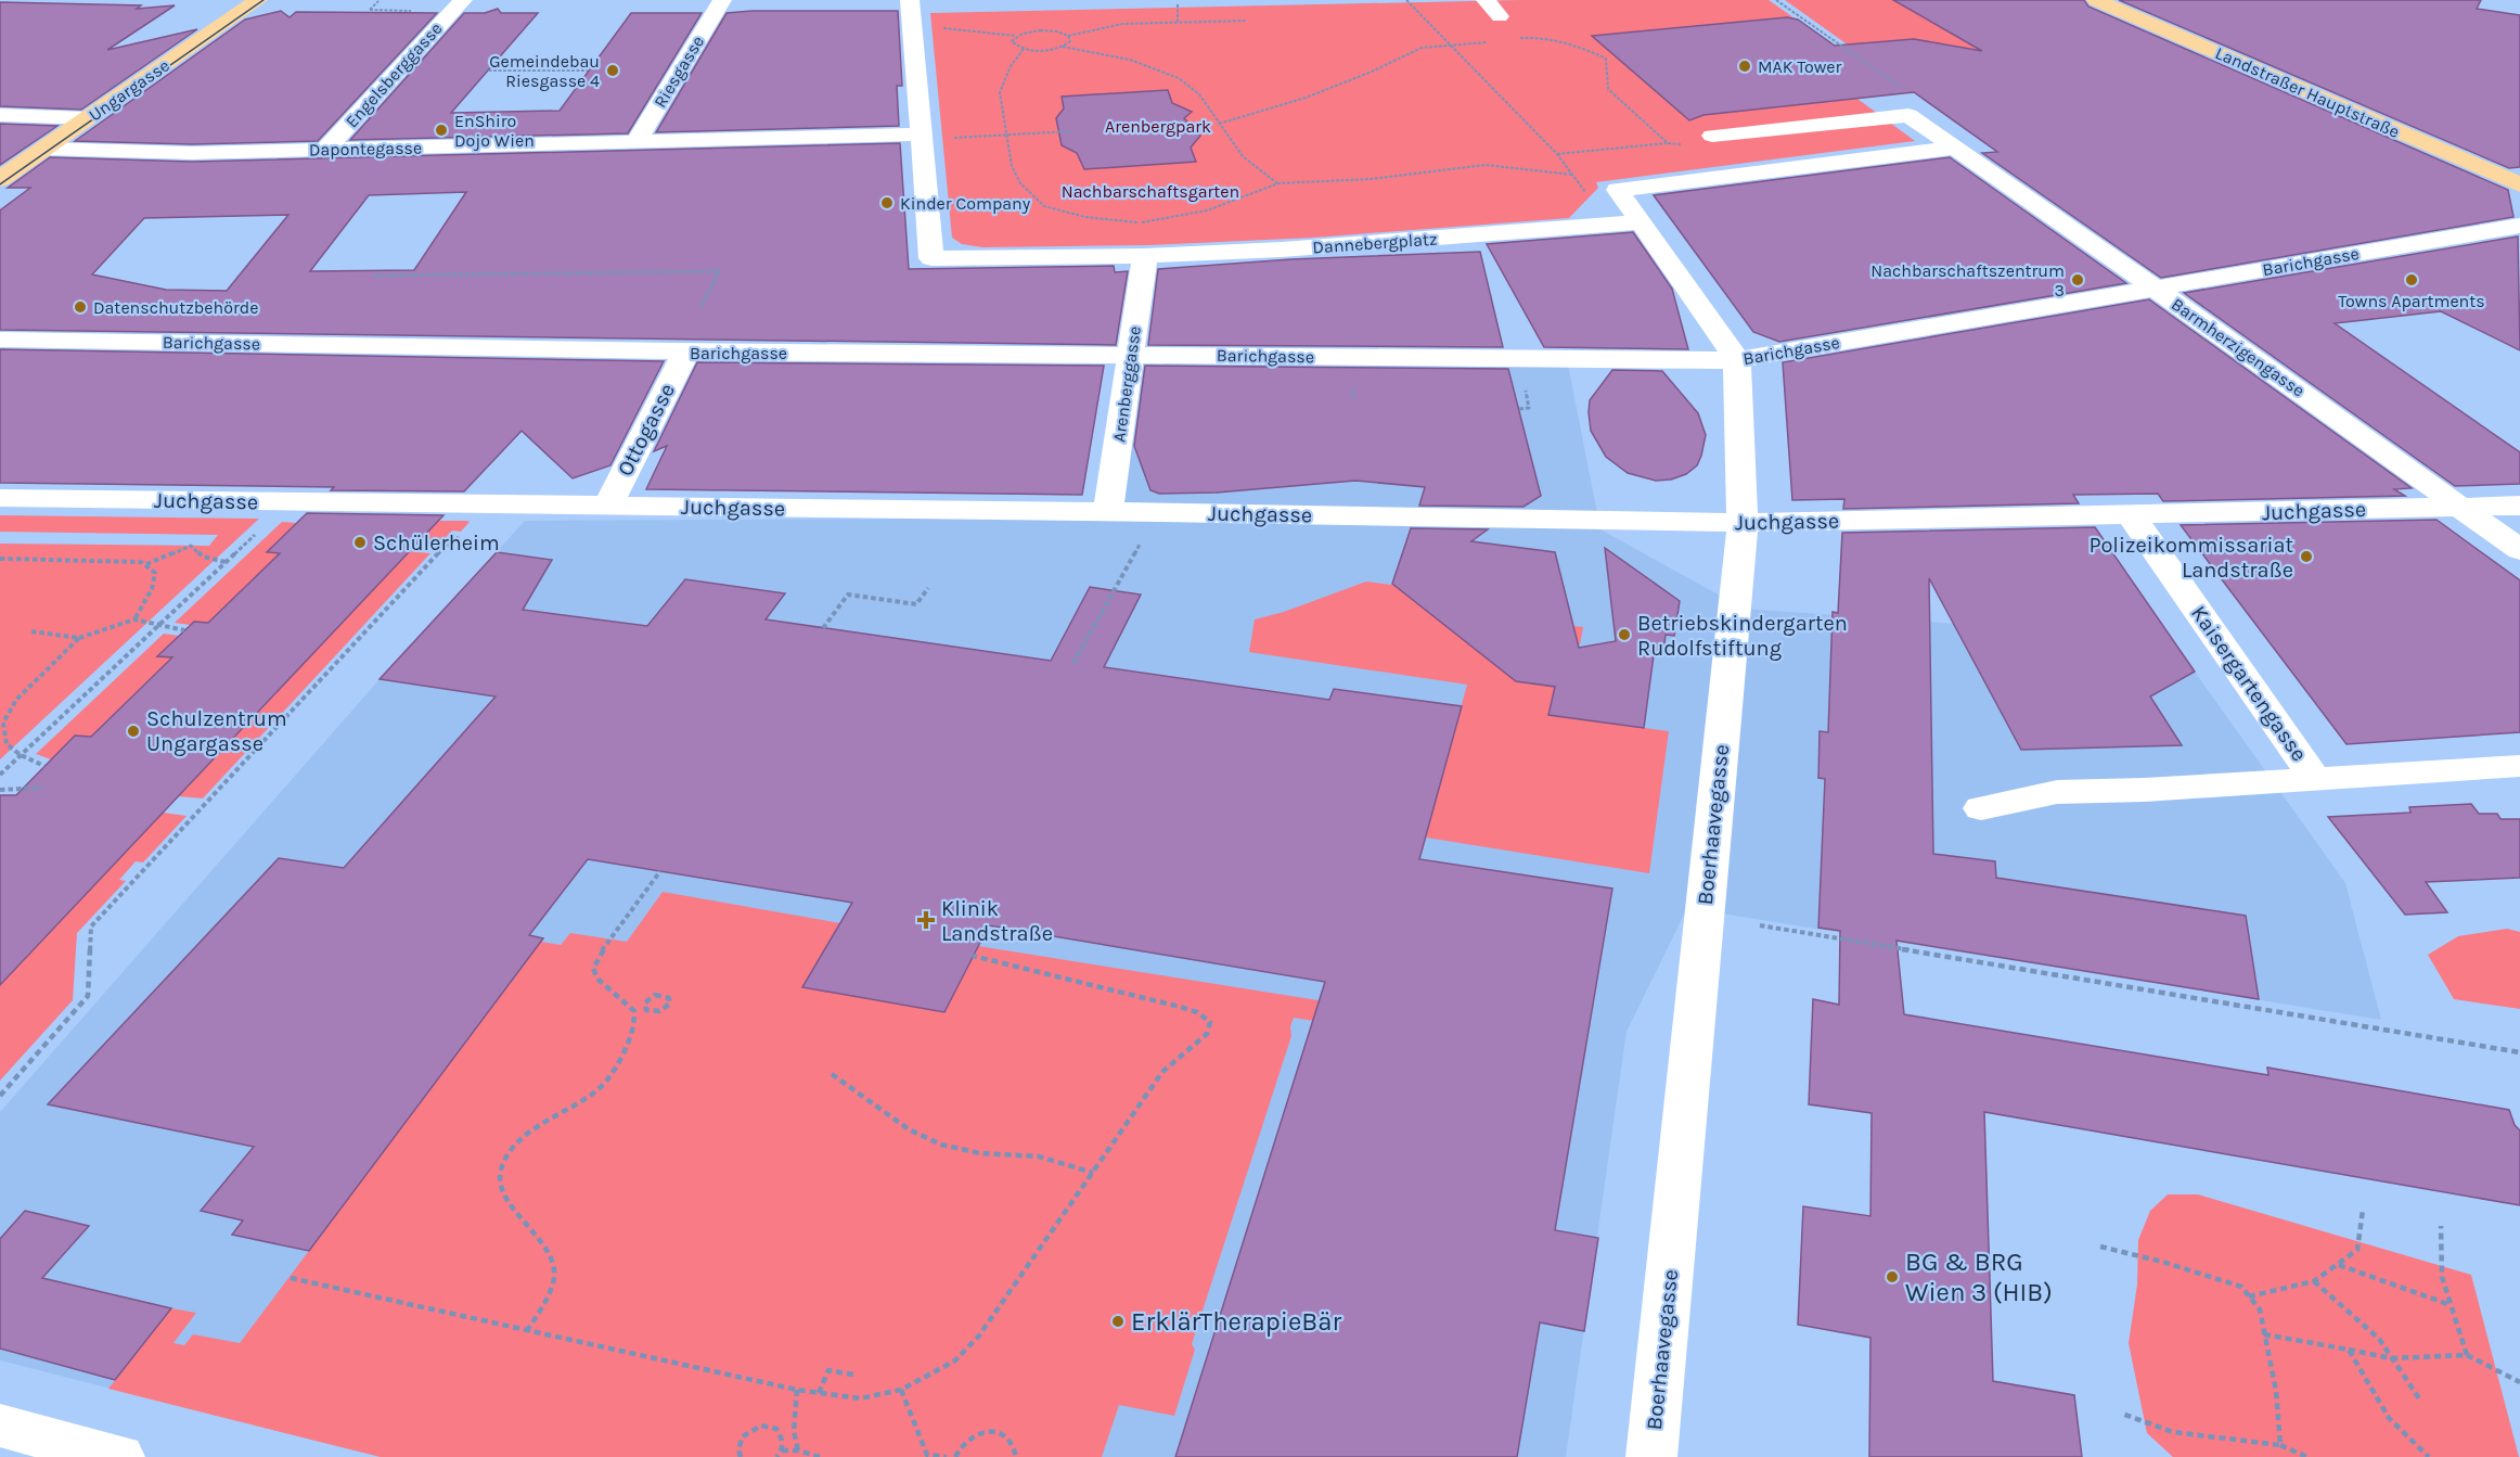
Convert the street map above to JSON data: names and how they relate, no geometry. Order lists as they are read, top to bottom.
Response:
{
  "streets": {
    "main road": ["Ungargasse", "Landstraßer Hauptstraße"],
    "street": [
      "Riesgasse",
      "Engelsberggasse",
      "Dapontegasse",
      "Dannebergplatz",
      "Barichgasse",
      "Barmherzigengasse",
      "Arenberggasse",
      "Ottogasse",
      "Juchgasse",
      "Kaisergartengasse",
      "Boerhaavegasse"
    ]
  },
  "crossings": [
    ["Riesgasse", "Dapontegasse"],
    ["Engelsberggasse", "Dapontegasse"],
    ["Ungargasse", "Dapontegasse"],
    ["Dapontegasse", "Dannebergplatz"],
    ["Dannebergplatz", "Arenberggasse"],
    ["Barichgasse", "Barmherzigengasse"],
    ["Barichgasse", "Arenberggasse"],
    ["Barichgasse", "Ottogasse"],
    ["Barichgasse", "Boerhaavegasse"],
    ["Barmherzigengasse", "Juchgasse"],
    ["Arenberggasse", "Juchgasse"],
    ["Ottogasse", "Juchgasse"],
    ["Juchgasse", "Kaisergartengasse"],
    ["Juchgasse", "Boerhaavegasse"]
  ],
  "parks": ["Arenbergpark", "Nachbarschaftsgarten"],
  "places": {
    "other": [
      "MAK Tower",
      "Gemeindebau Riesgasse 4",
      "EnShiro Dojo Wien",
      "Kinder Company",
      "Nachbarschaftszentrum 3",
      "Towns Apartments",
      "Datenschutzbehörde",
      "Schülerheim",
      "Polizeikommissariat Landstraße",
      "Betriebskindergarten Rudolfstiftung",
      "Schulzentrum Ungargasse",
      "BG & BRG Wien 3 (HIB)",
      "ErklärTherapieBär"
    ],
    "health": ["Klinik Landstraße"]
  }
}
